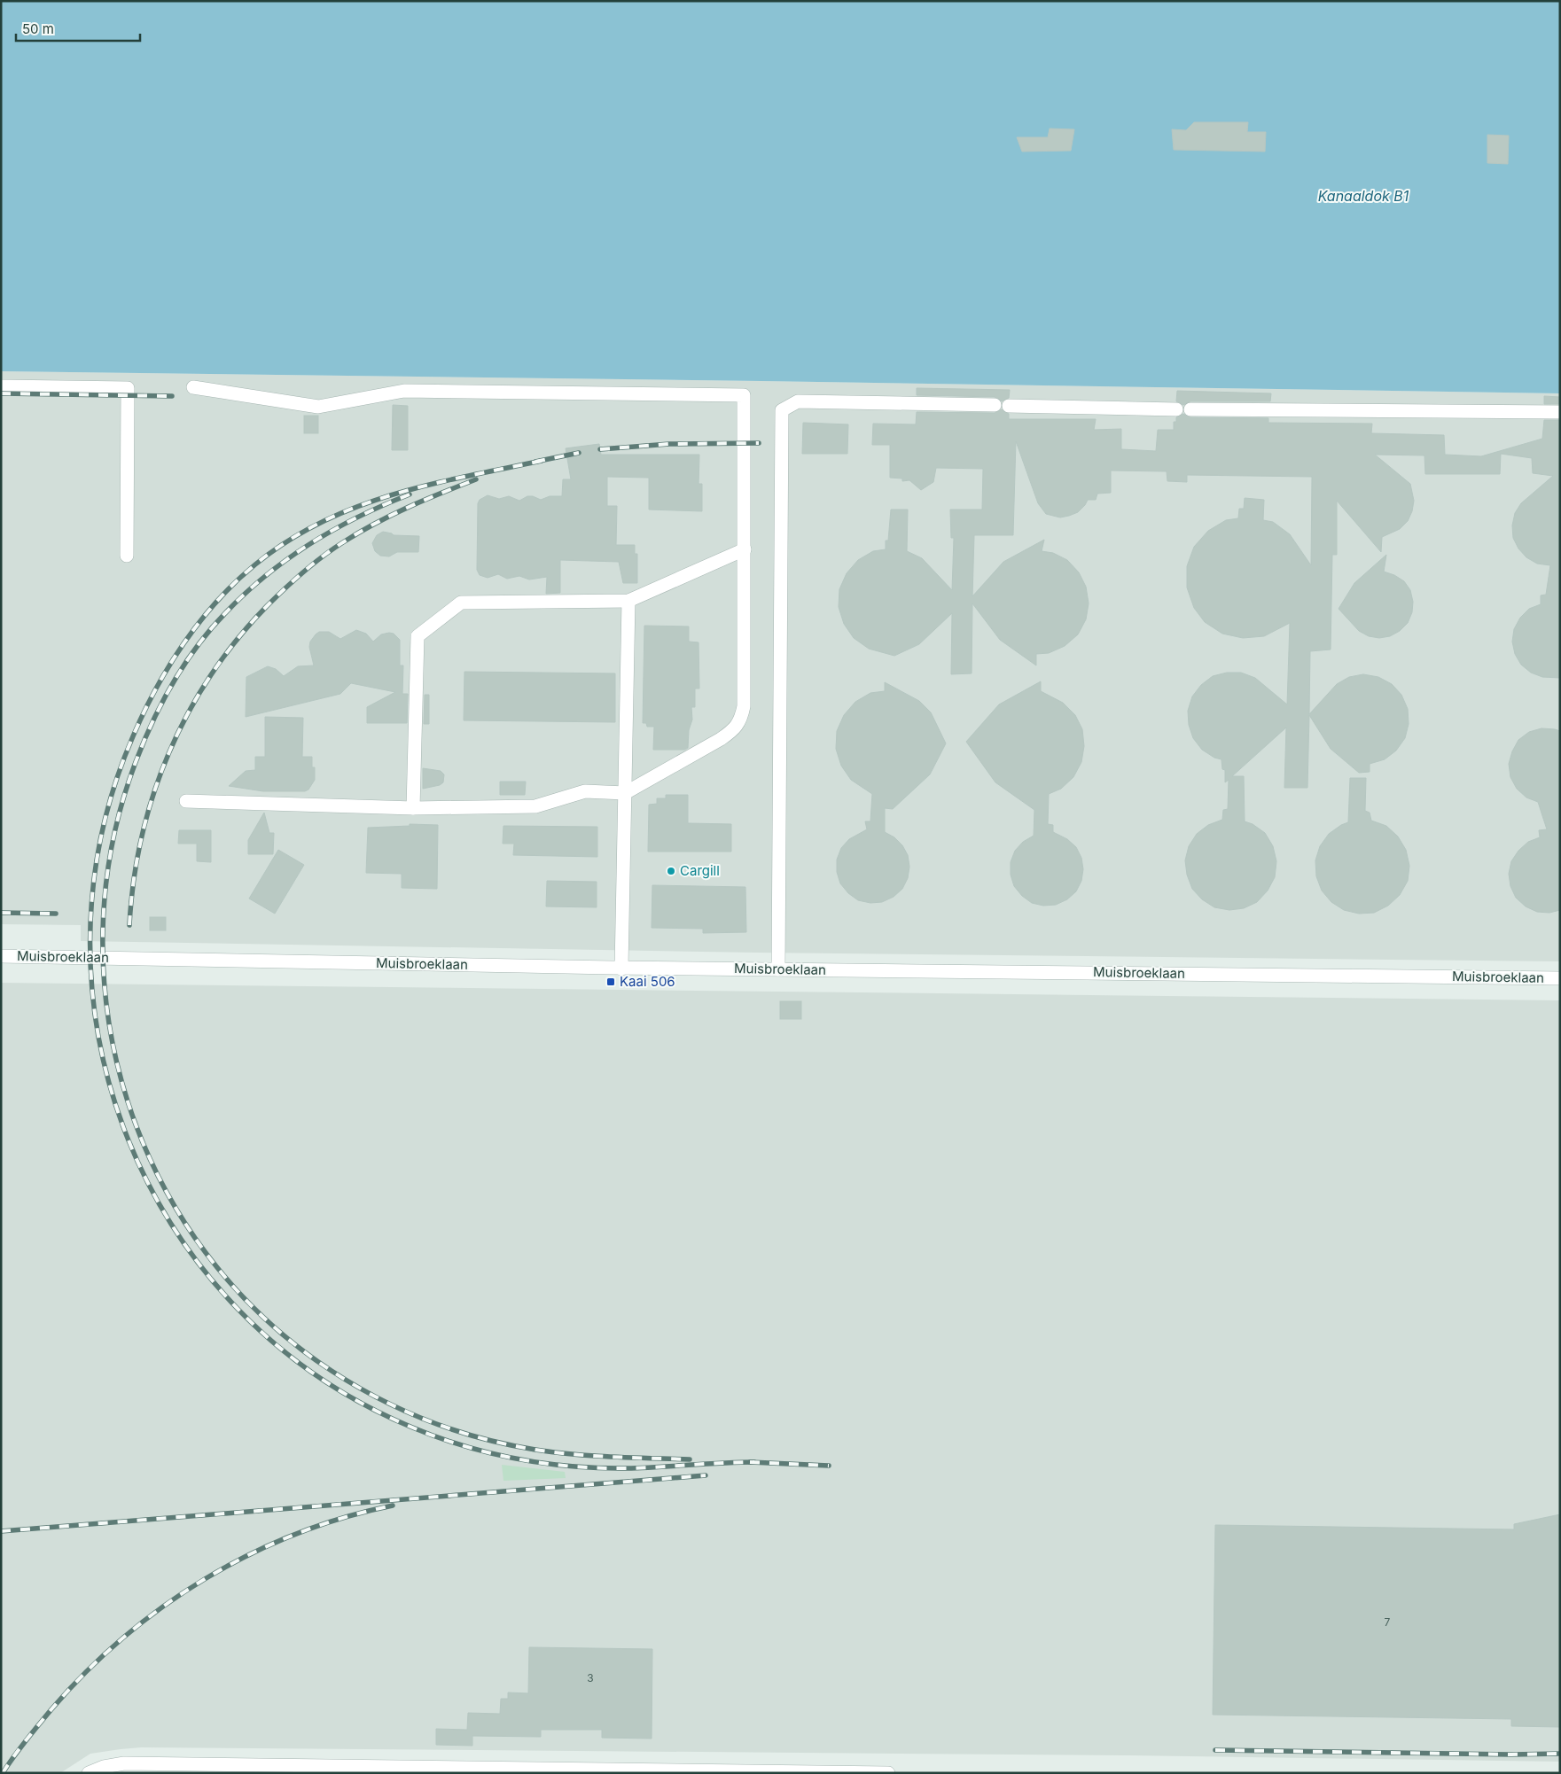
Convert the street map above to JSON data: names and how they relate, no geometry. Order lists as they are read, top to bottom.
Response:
{
  "streets": {
    "street": ["Muisbroeklaan"]
  },
  "water": ["Kanaaldok B1"],
  "places": {
    "other": ["Cargill"],
    "transit": ["Kaai 506"]
  },
  "house_numbers": ["7", "3"],
  "scale_bar": "50 m"
}
